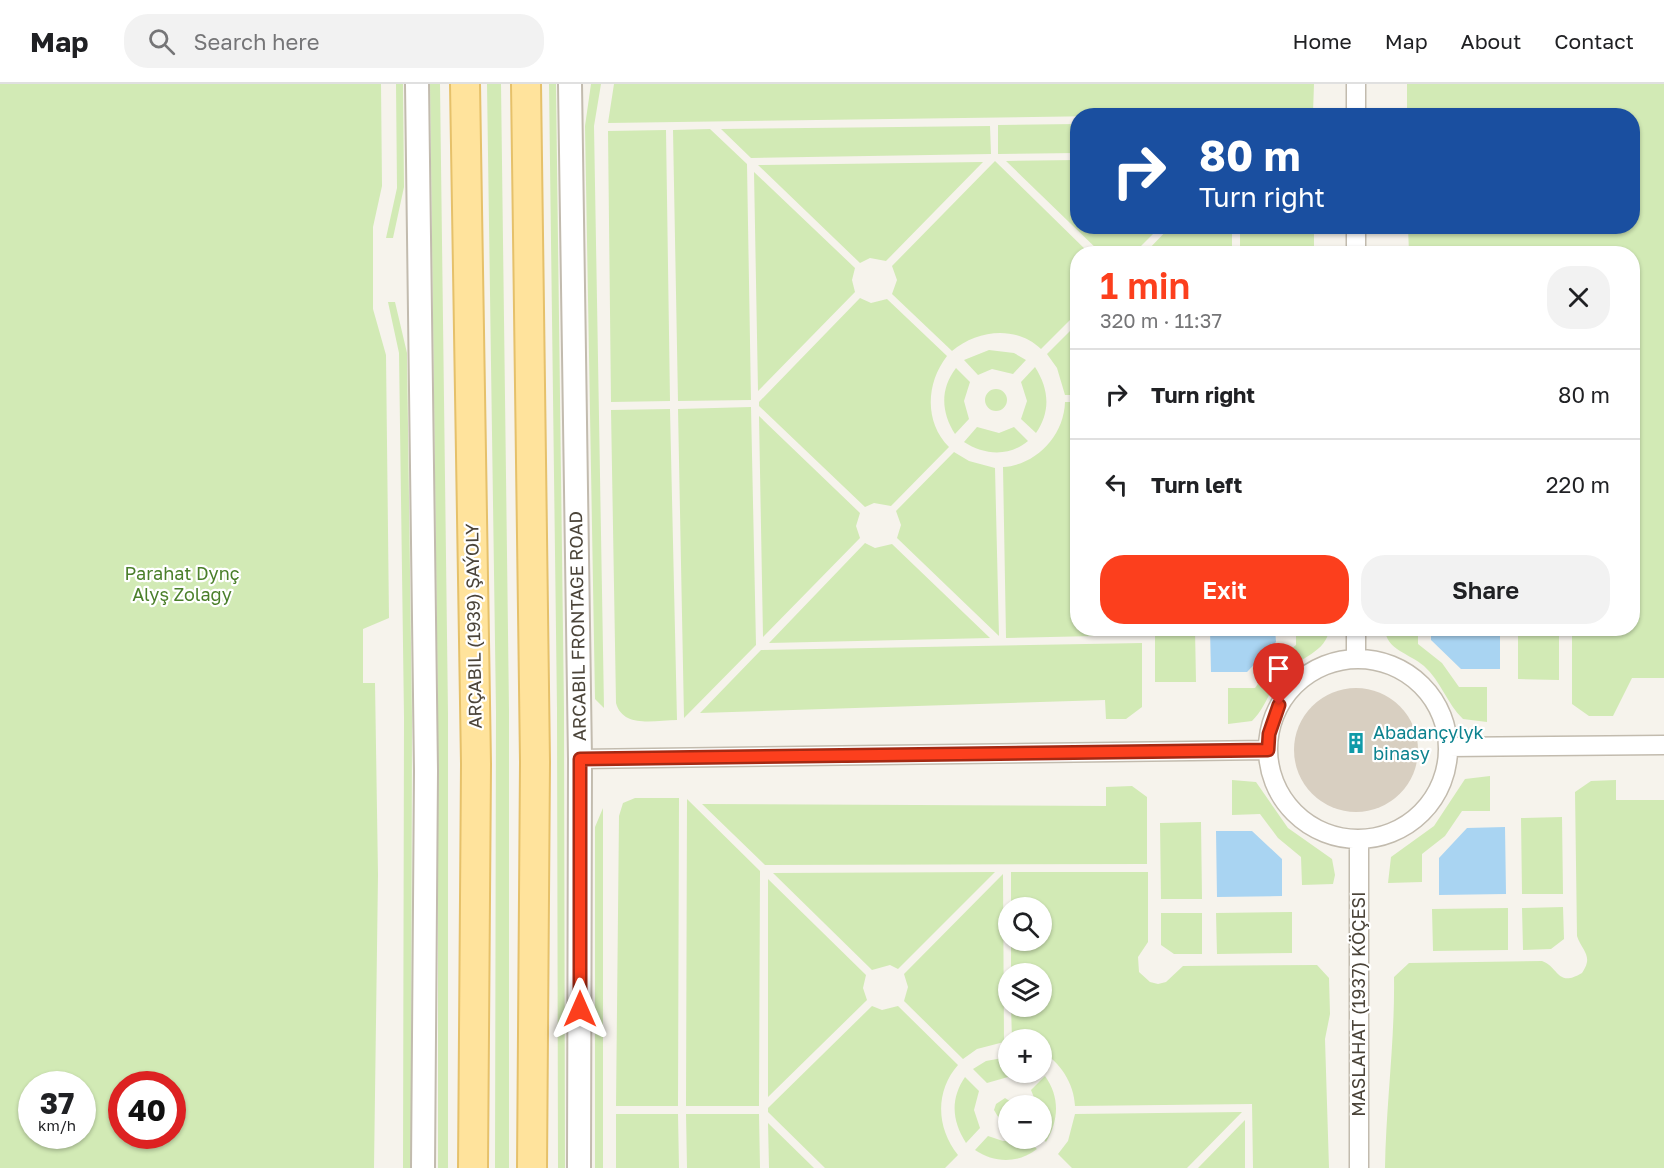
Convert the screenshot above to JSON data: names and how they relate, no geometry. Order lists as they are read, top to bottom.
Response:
{
  "streets": {
    "main road": ["ARÇABIL (1939) ŞAÝOLY"],
    "street": ["ARCABIL FRONTAGE ROAD", "MASLAHAT (1937) KÖÇESI"]
  },
  "parks": ["Parahat Dynç Alyş Zolagy"],
  "places": {
    "building": ["Abadançylyk binasy"]
  },
  "page": {
    "header": "Map",
    "search": "Search here",
    "nav": [
      "Home",
      "Map",
      "About",
      "Contact"
    ],
    "turn": ["80 m", "Turn right"],
    "heading": ["1 min", "320 m · 11:37"],
    "list": [
      {
        "name": "Turn right",
        "value": "80 m"
      },
      {
        "name": "Turn left",
        "value": "220 m"
      }
    ],
    "buttons": ["Exit", "Share"],
    "map_buttons": ["+", "−"],
    "speed": "37 km/h",
    "limit": "40"
  }
}
